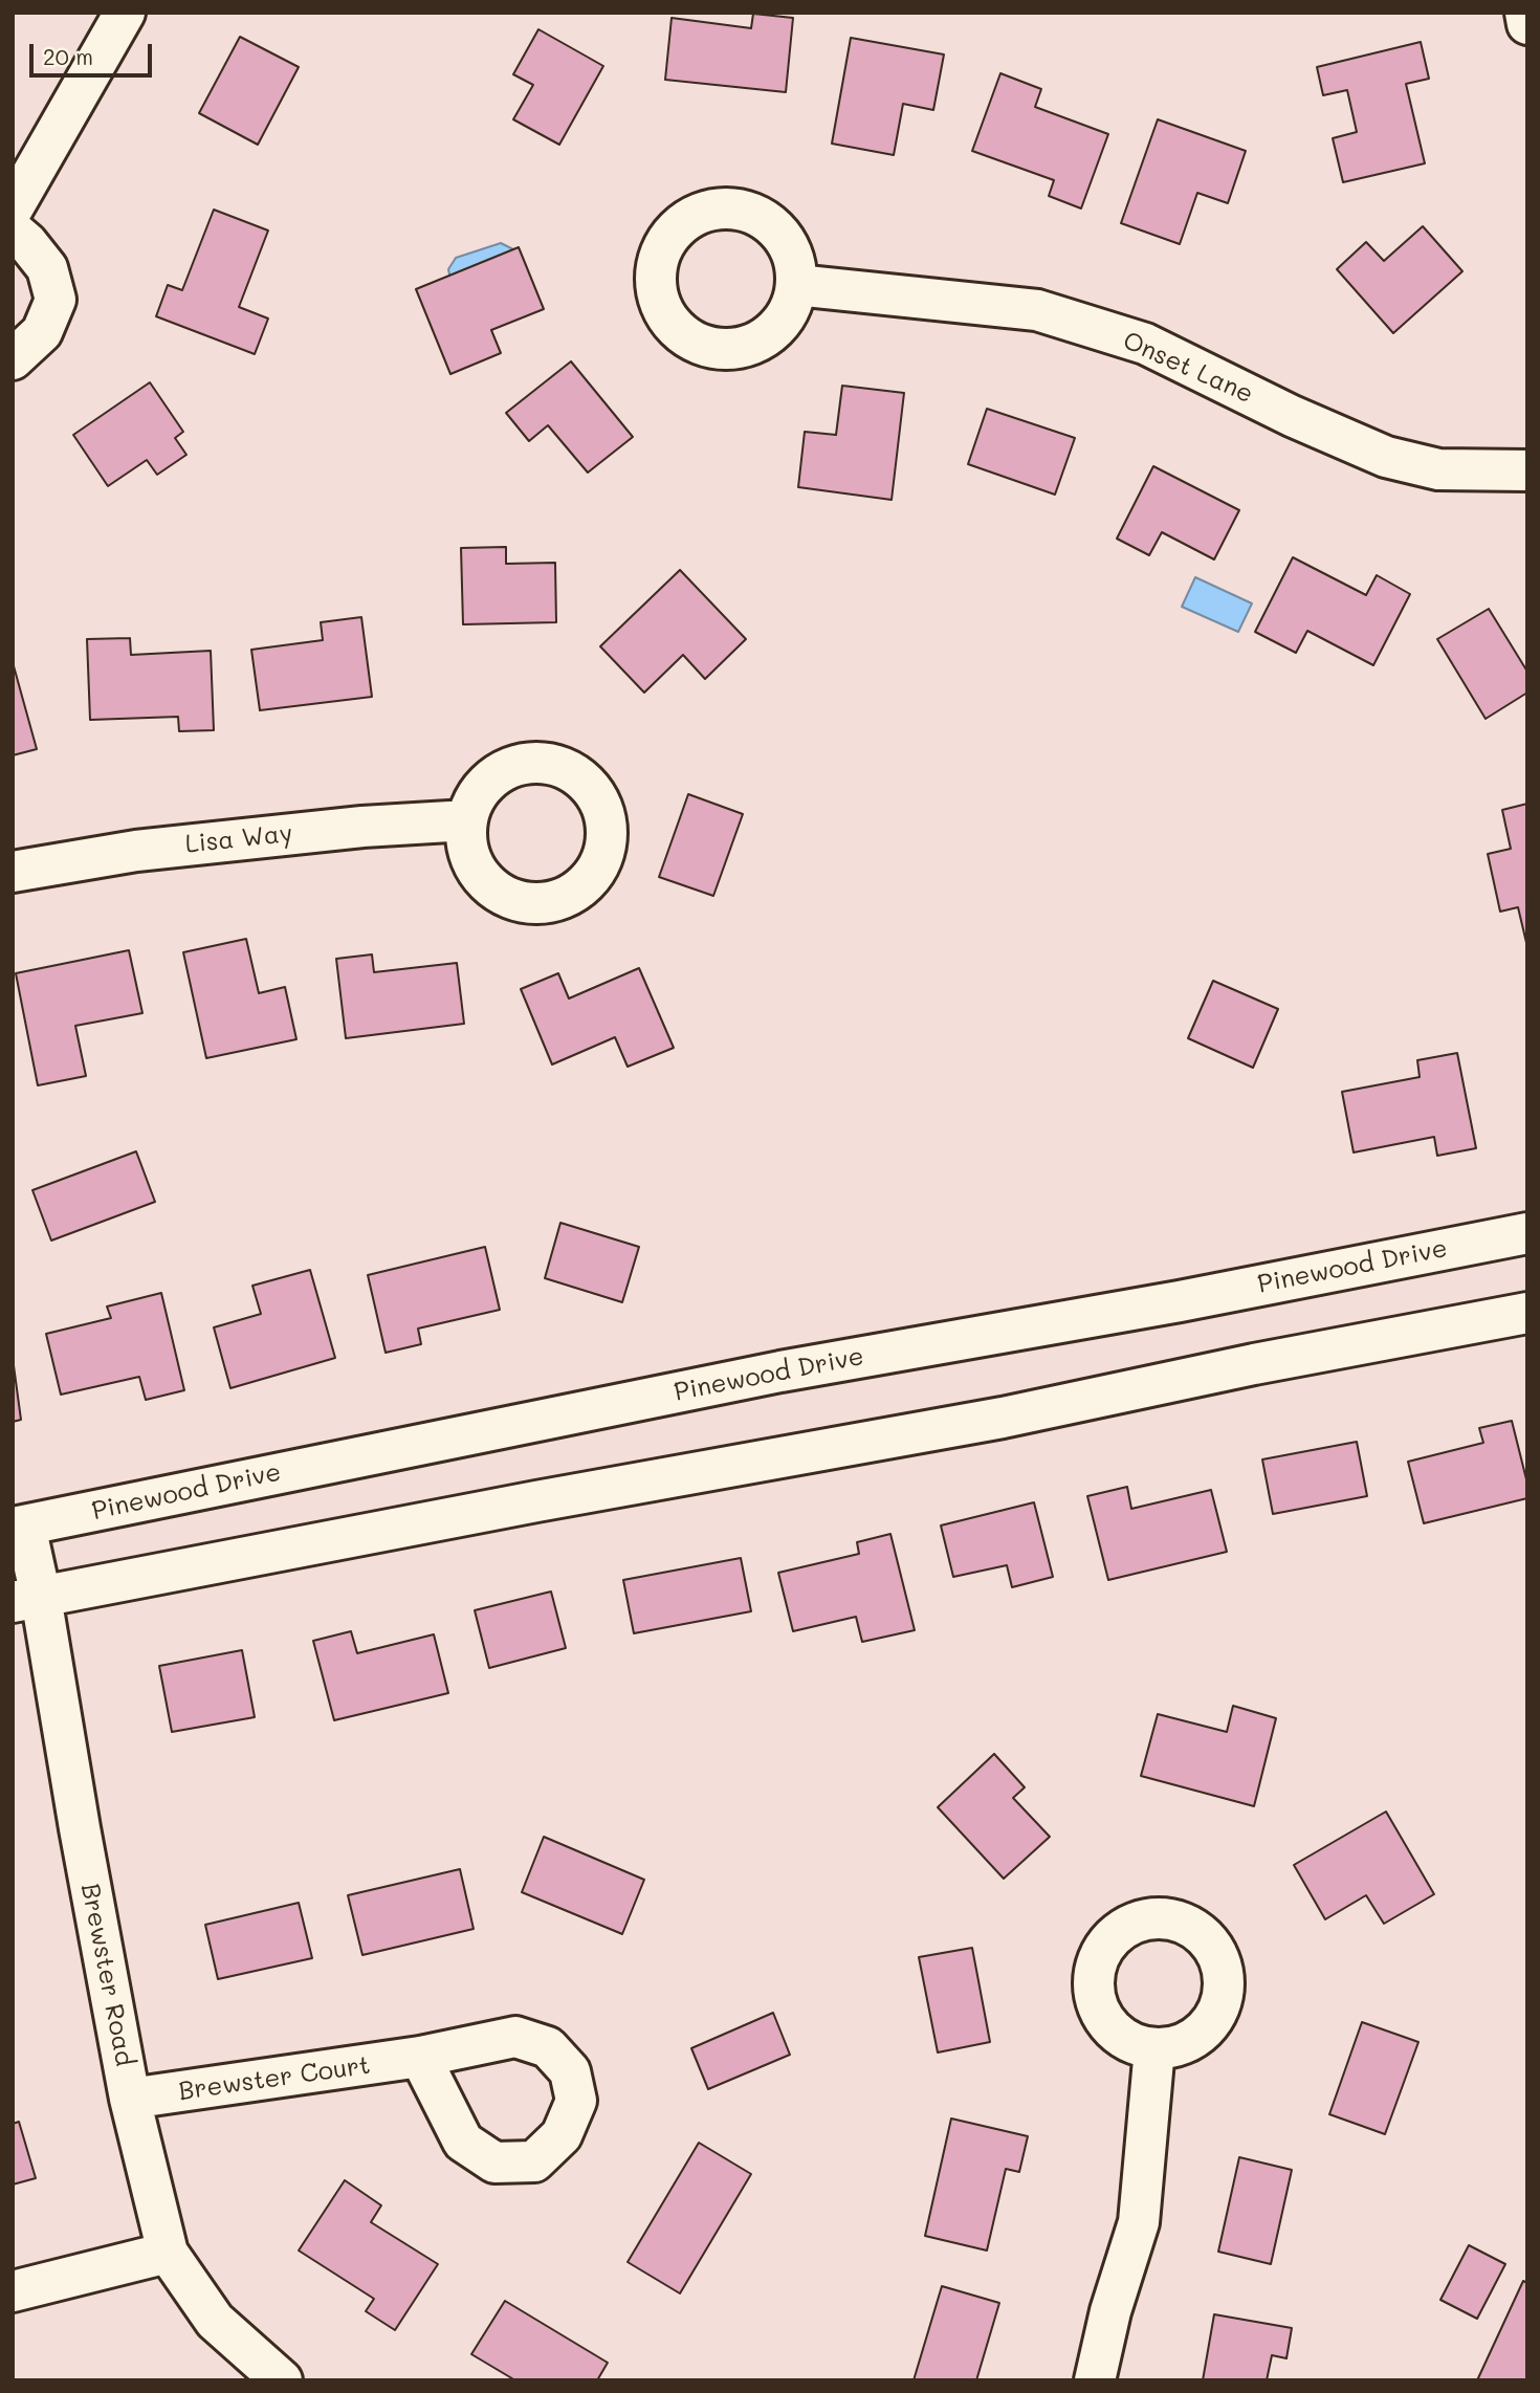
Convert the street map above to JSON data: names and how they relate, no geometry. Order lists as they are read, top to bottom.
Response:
{
  "streets": {
    "street": [
      "Onset Lane",
      "Lisa Way",
      "Pinewood Drive",
      "Brewster Road",
      "Brewster Court"
    ]
  },
  "crossings": [
    ["Pinewood Drive", "Brewster Road"],
    ["Brewster Road", "Brewster Court"]
  ],
  "scale_bar": "20 m"
}
